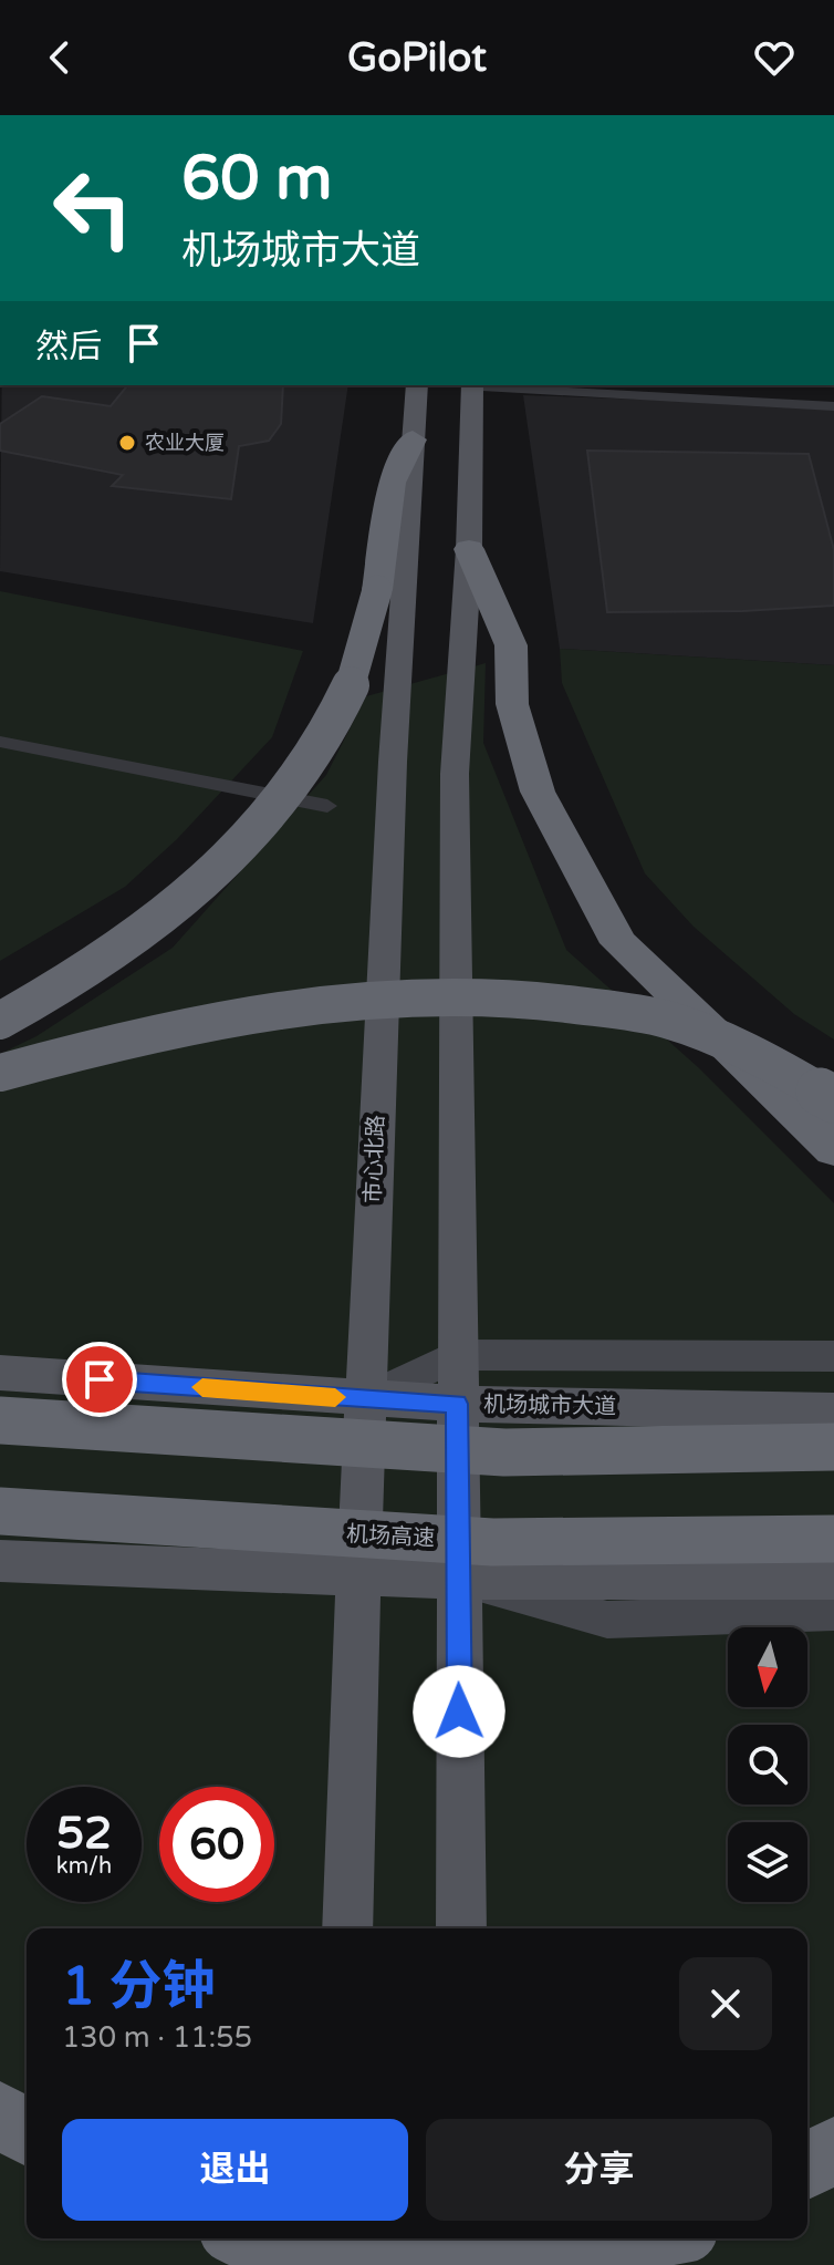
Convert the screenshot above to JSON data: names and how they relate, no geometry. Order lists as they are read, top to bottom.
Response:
{
  "streets": {
    "highway": ["机场高速"],
    "main road": ["市心北路", "机场城市大道"]
  },
  "crossings": [
    ["市心北路", "机场城市大道"]
  ],
  "places": ["农业大厦"],
  "north": "bottom",
  "page": {
    "header": "GoPilot",
    "turn": ["60 m", "机场城市大道"],
    "then": "然后",
    "speed": "52 km/h",
    "limit": "60",
    "heading": ["1 分钟", "130 m · 11:55"],
    "buttons": ["退出", "分享"]
  }
}
